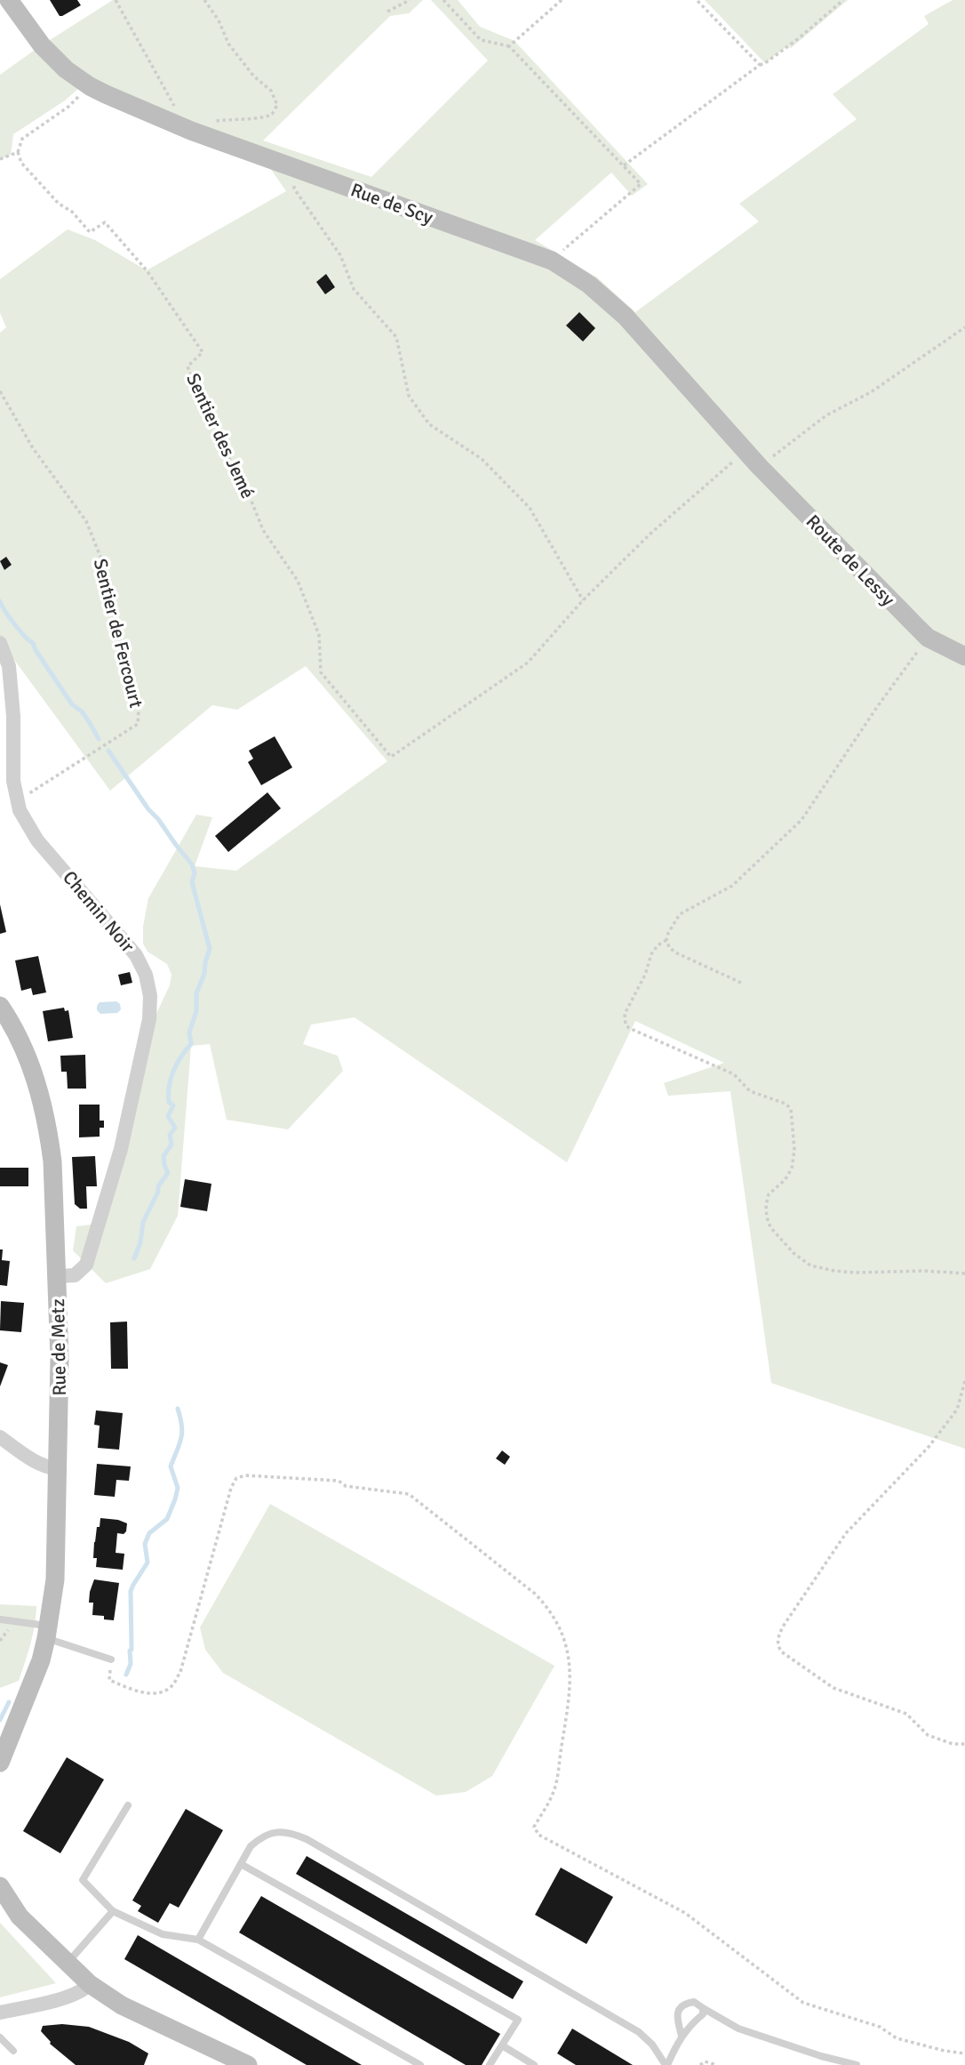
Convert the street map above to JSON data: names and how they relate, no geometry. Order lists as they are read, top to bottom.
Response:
{
  "streets": {
    "street": [
      "Rue de Scy",
      "Route de Lessy",
      "Chemin Noir",
      "Rue de Metz"
    ],
    "path": ["Sentier des Jemé", "Sentier de Fercourt"]
  },
  "crossings": [
    ["Rue de Scy", "Route de Lessy"],
    ["Sentier de Fercourt", "Chemin Noir"],
    ["Chemin Noir", "Rue de Metz"]
  ]
}
